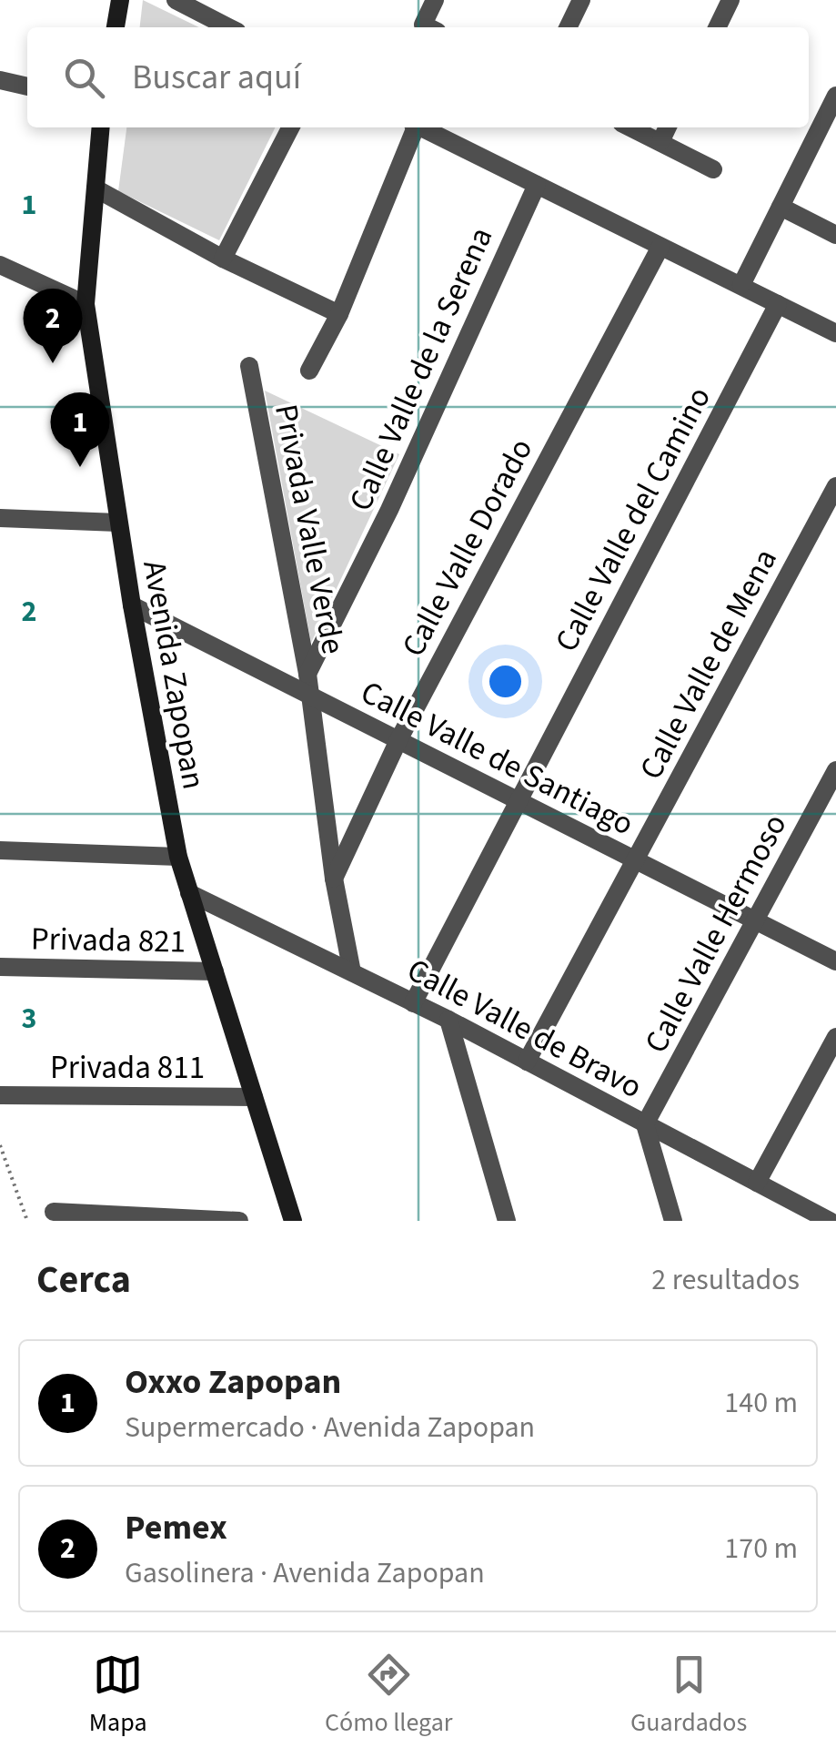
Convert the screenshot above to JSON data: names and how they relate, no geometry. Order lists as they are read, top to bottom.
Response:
{
  "streets": {
    "main road": ["Avenida Zapopan"],
    "street": [
      "Calle Valle de la Serena",
      "Calle Valle del Camino",
      "Privada Valle Verde",
      "Calle Valle Dorado",
      "Calle Valle de Mena",
      "Calle Valle de Santiago",
      "Calle Valle Hermoso",
      "Privada 821",
      "Calle Valle de Bravo",
      "Privada 811"
    ]
  },
  "crossings": [
    ["Calle Valle de la Serena", "Privada Valle Verde"],
    ["Calle Valle de la Serena", "Calle Valle de Santiago"],
    ["Calle Valle del Camino", "Calle Valle de Santiago"],
    ["Calle Valle del Camino", "Calle Valle de Bravo"],
    ["Privada Valle Verde", "Calle Valle Dorado"],
    ["Privada Valle Verde", "Calle Valle de Santiago"],
    ["Privada Valle Verde", "Calle Valle de Bravo"],
    ["Calle Valle Dorado", "Calle Valle de Santiago"],
    ["Calle Valle de Mena", "Calle Valle de Santiago"],
    ["Calle Valle de Mena", "Calle Valle de Bravo"],
    ["Avenida Zapopan", "Calle Valle de Santiago"],
    ["Avenida Zapopan", "Privada 821"],
    ["Avenida Zapopan", "Calle Valle de Bravo"],
    ["Avenida Zapopan", "Privada 811"],
    ["Calle Valle de Santiago", "Calle Valle Hermoso"],
    ["Calle Valle Hermoso", "Calle Valle de Bravo"]
  ],
  "page": {
    "search": "Buscar aquí",
    "pins": ["2", "1"],
    "heading": ["Cerca", "2 resultados"],
    "list": [
      {
        "mark": "1",
        "name": "Oxxo Zapopan",
        "note": "Supermercado · Avenida Zapopan",
        "value": "140 m"
      },
      {
        "mark": "2",
        "name": "Pemex",
        "note": "Gasolinera · Avenida Zapopan",
        "value": "170 m"
      }
    ],
    "nav": ["Mapa", "Cómo llegar", "Guardados"]
  },
  "grid": {
    "rows": ["1", "2", "3"]
  }
}
